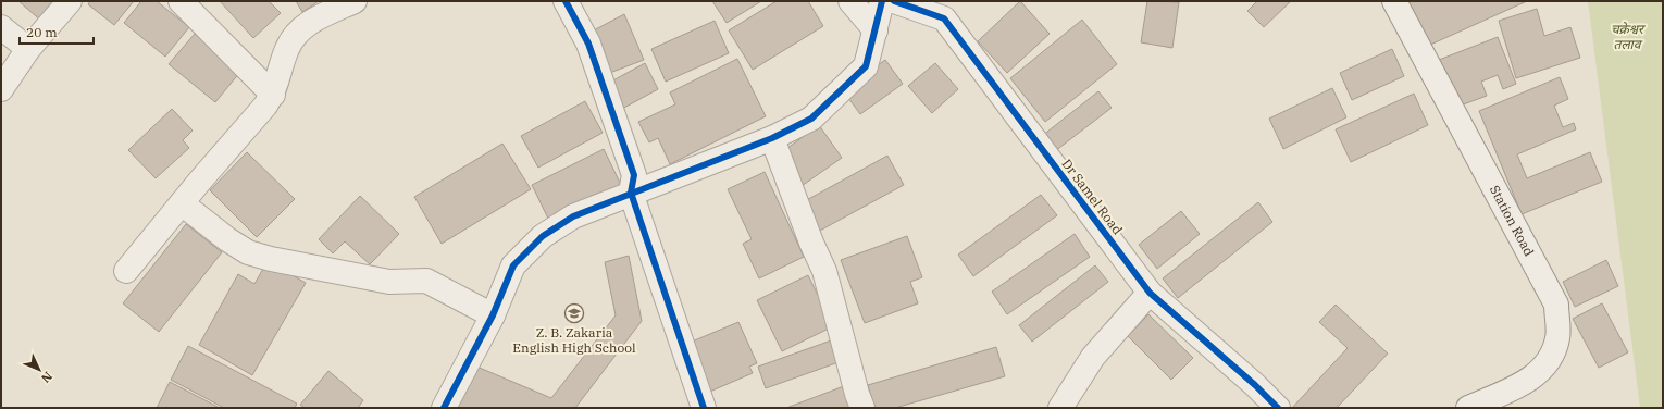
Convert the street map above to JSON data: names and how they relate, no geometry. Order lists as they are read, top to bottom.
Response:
{
  "streets": {
    "street": ["Dr Samel Road", "Station Road"]
  },
  "parks": ["चक्रेश्वर तलाव"],
  "places": {
    "school or university": ["Z. B. Zakaria English High School"]
  },
  "scale_bar": "20 m",
  "north": "bottom right"
}
